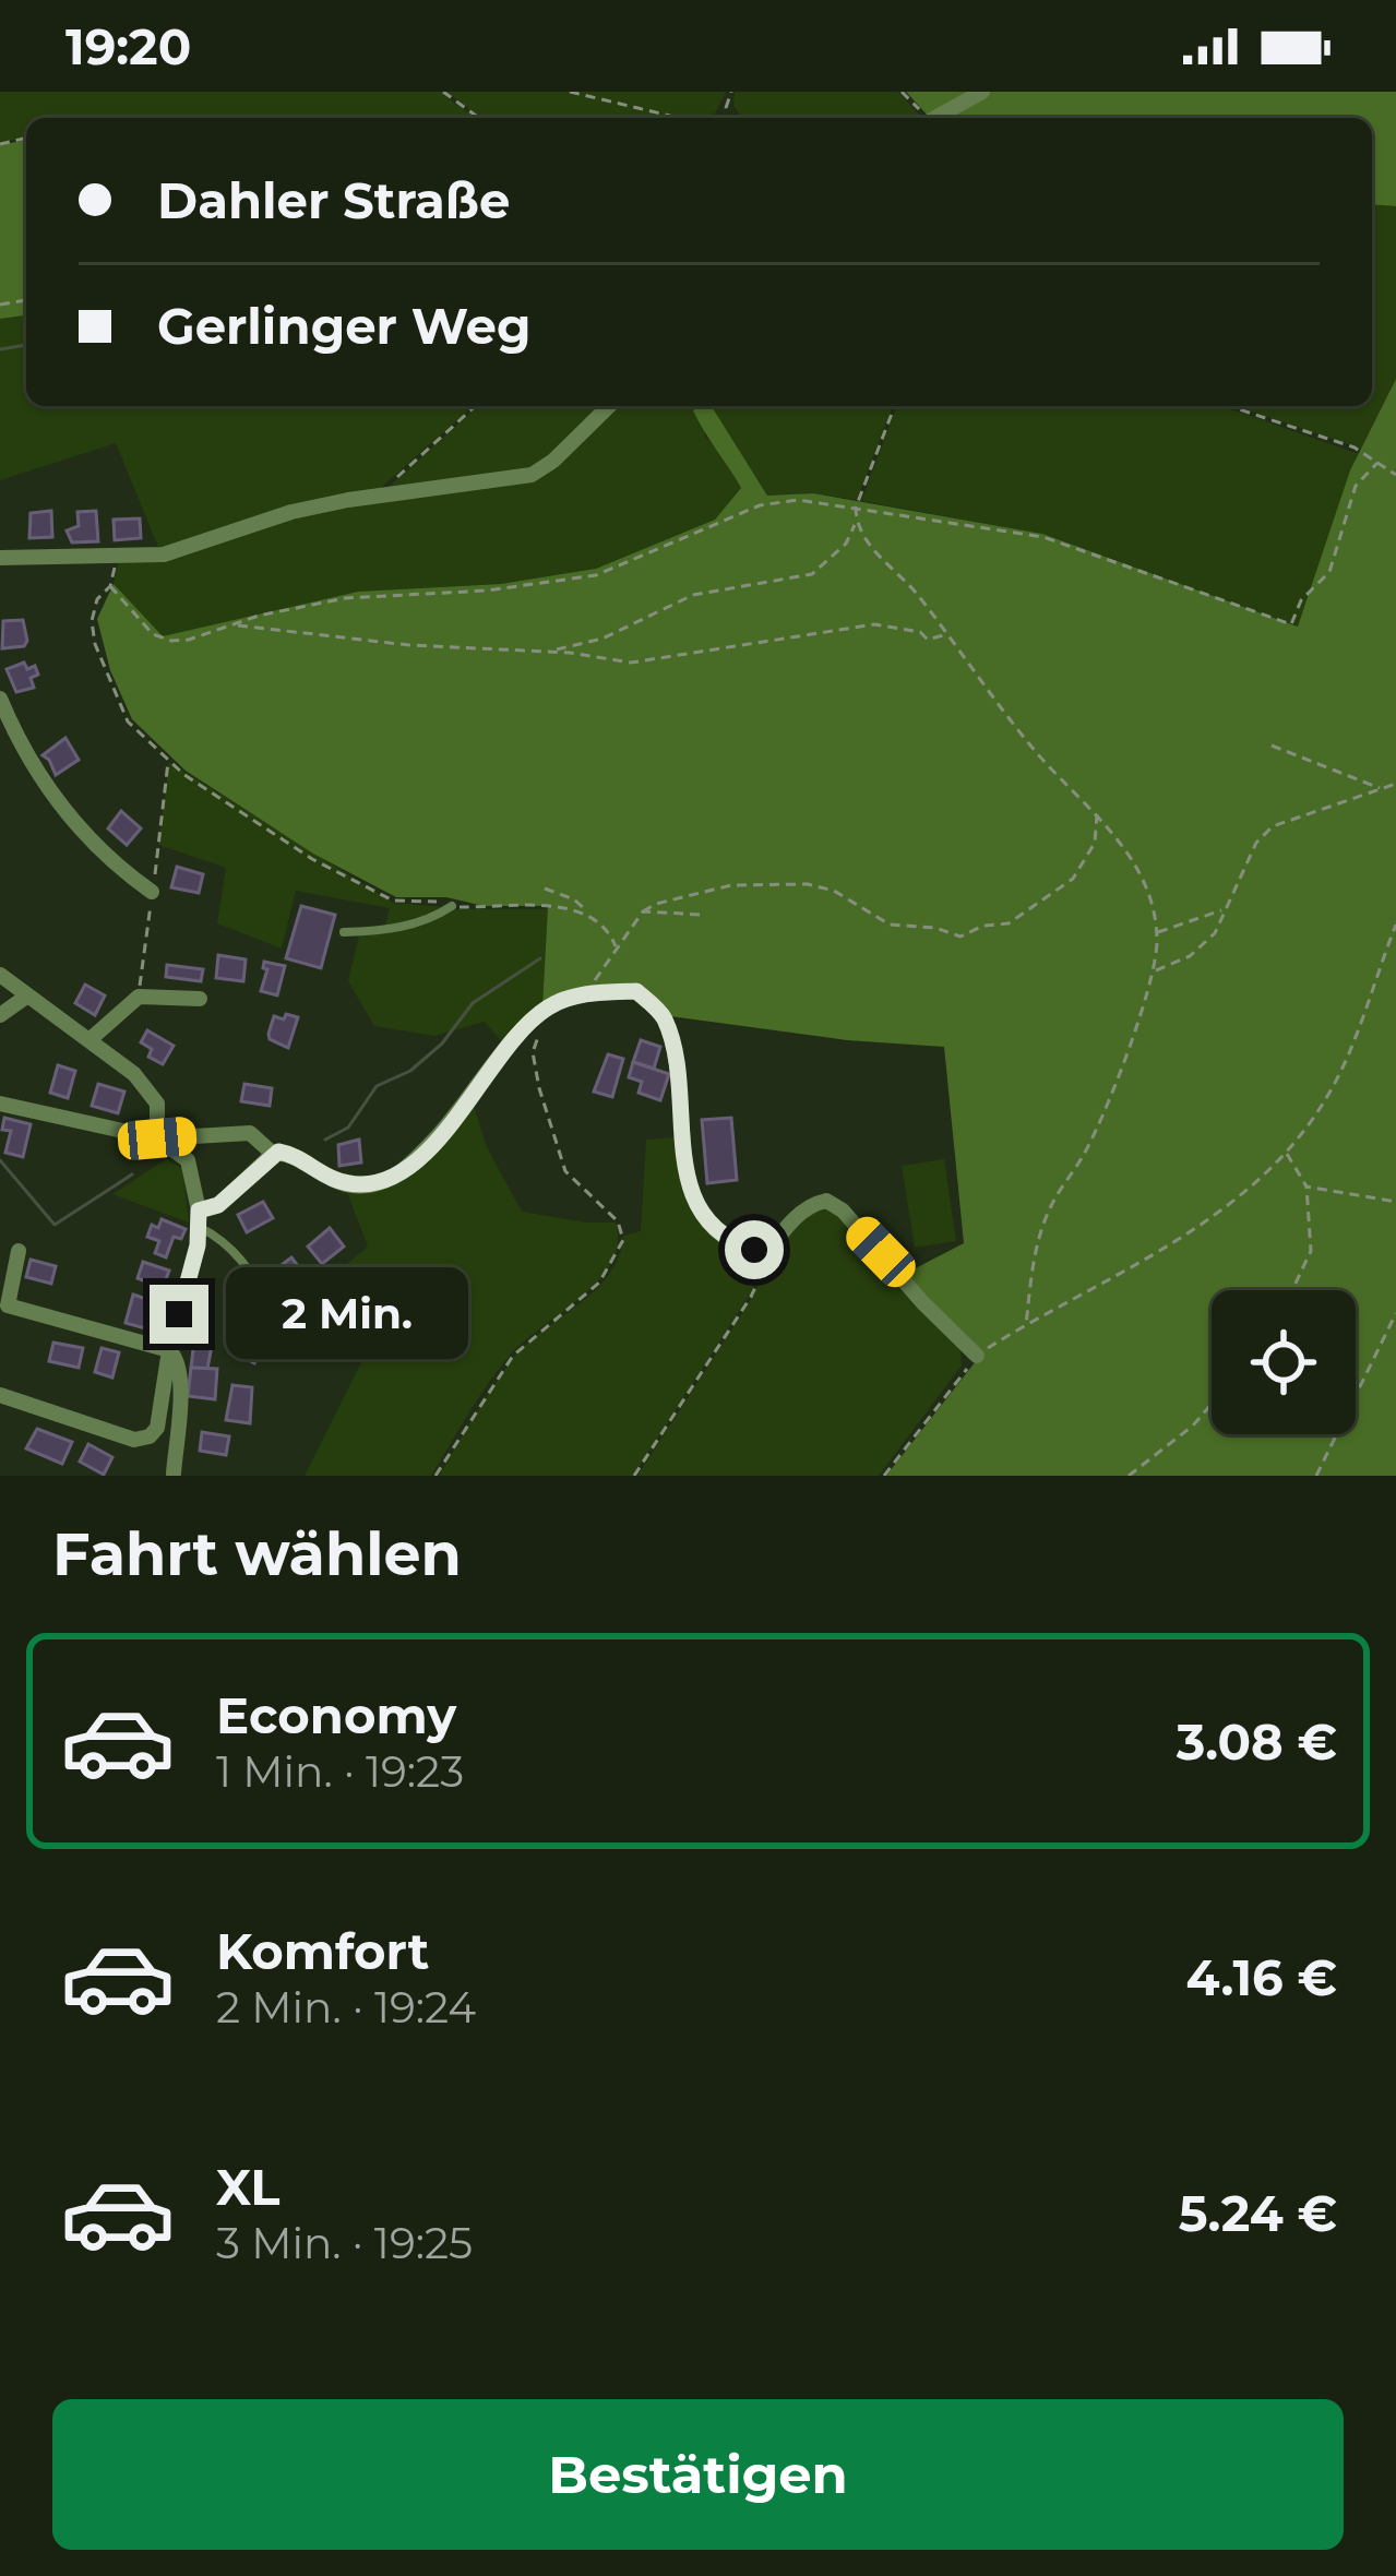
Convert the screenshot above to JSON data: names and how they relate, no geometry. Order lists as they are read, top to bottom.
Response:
{
  "page": {
    "status": "19:20",
    "banner": ["Dahler Straße", "Gerlinger Weg"],
    "bubble": "2 Min.",
    "heading": "Fahrt wählen",
    "list": [
      {
        "name": "Economy",
        "note": "1 Min. · 19:23",
        "value": "3.08 €"
      },
      {
        "name": "Komfort",
        "note": "2 Min. · 19:24",
        "value": "4.16 €"
      },
      {
        "name": "XL",
        "note": "3 Min. · 19:25",
        "value": "5.24 €"
      }
    ],
    "buttons": "Bestätigen"
  }
}
